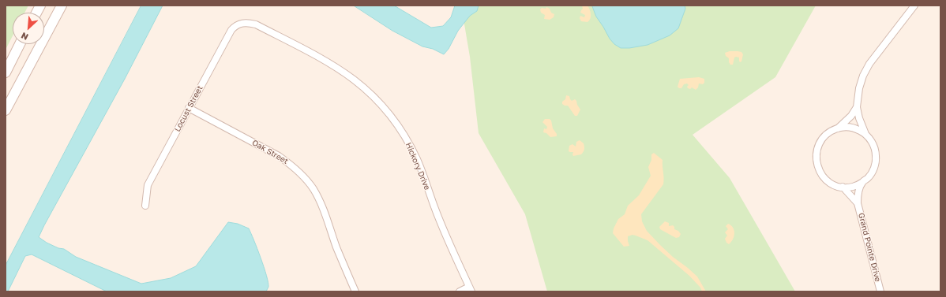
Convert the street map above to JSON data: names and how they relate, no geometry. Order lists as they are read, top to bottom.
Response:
{
  "streets": {
    "street": [
      "Locust Street",
      "Oak Street",
      "Hickory Drive",
      "Grand Pointe Drive"
    ]
  },
  "crossings": [
    ["Locust Street", "Oak Street"],
    ["Locust Street", "Hickory Drive"]
  ],
  "north": "bottom left"
}
